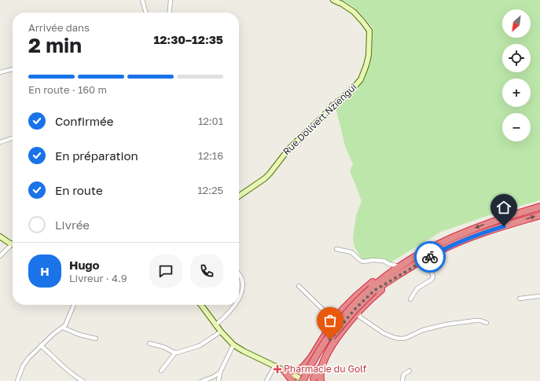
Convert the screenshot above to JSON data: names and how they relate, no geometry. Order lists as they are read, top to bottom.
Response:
{
  "streets": {
    "street": ["Rue Dolivert Nziengui"]
  },
  "places": {
    "health": ["Pharmacie du Golf"]
  },
  "north": "bottom left",
  "page": {
    "map_buttons": ["+", "−"],
    "heading": ["2 min", "Arrivée dans", "12:30–12:35"],
    "panel": ["Hugo", "Livreur · 4.9"],
    "bar": "En route · 160 m",
    "list": [
      ["Confirmée", "12:01"],
      ["En préparation", "12:16"],
      ["En route", "12:25"],
      "Livrée"
    ],
    "round": "H"
  }
}
